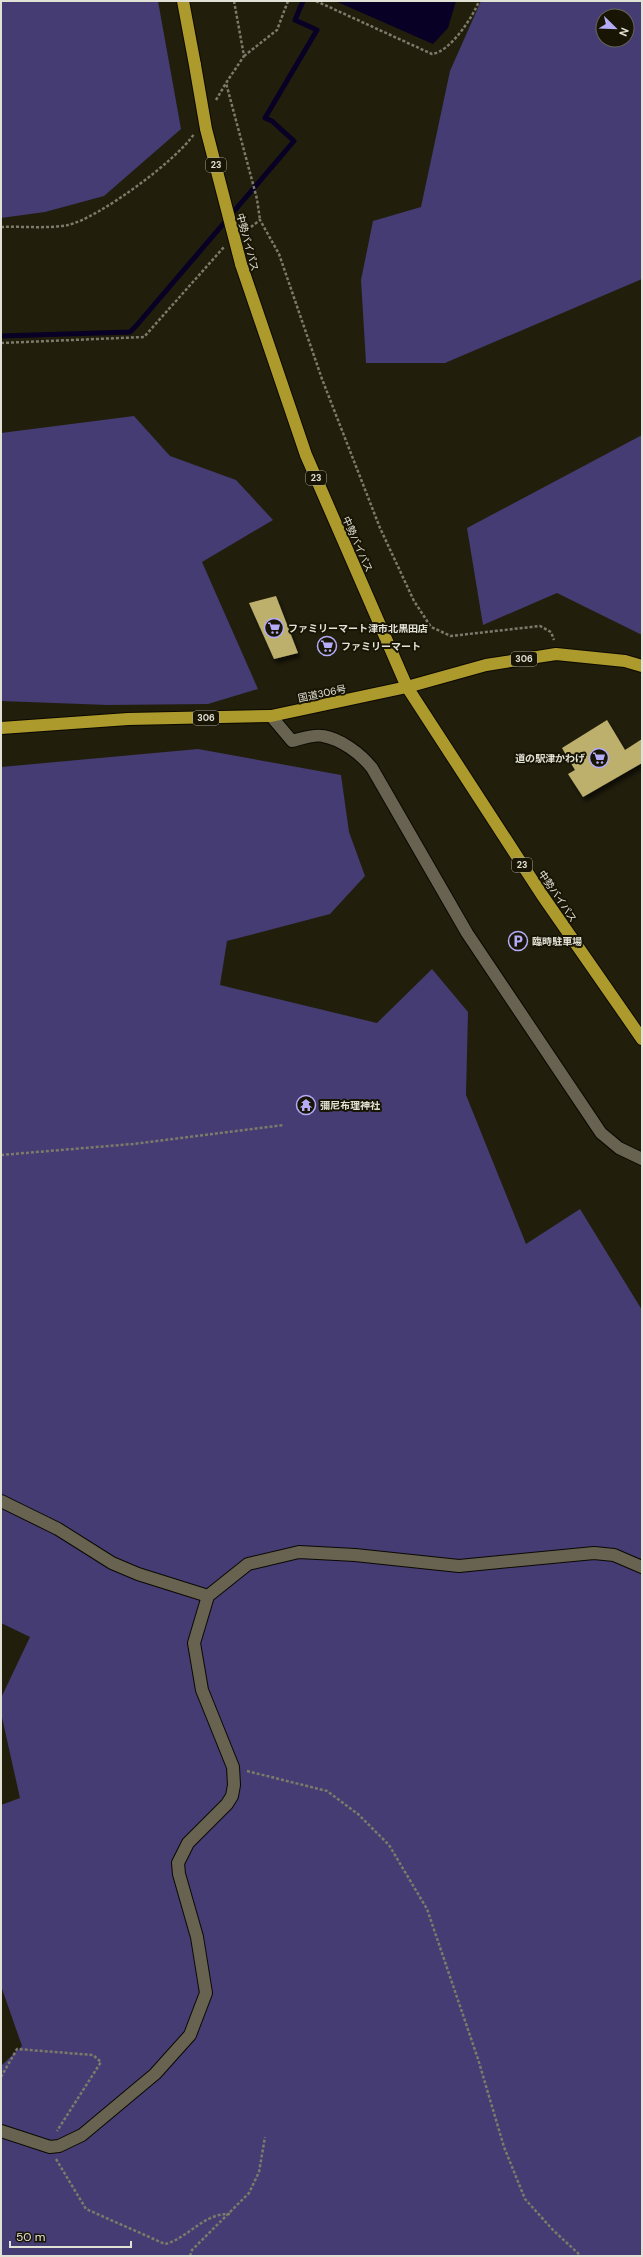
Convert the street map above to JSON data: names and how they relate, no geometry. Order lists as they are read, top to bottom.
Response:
{
  "streets": {
    "highway": [
      "23",
      "中勢バイパス",
      "306",
      "国道306号"
    ]
  },
  "crossings": [
    ["中勢バイパス", "国道306号"]
  ],
  "places": {
    "supermarket": ["ファミリーマート津市北黒田店", "ファミリーマート", "道の駅津かわげ"],
    "parking": ["臨時駐車場"],
    "temple": ["彌尼布理神社"]
  },
  "scale_bar": "50 m",
  "north": "bottom right"
}
